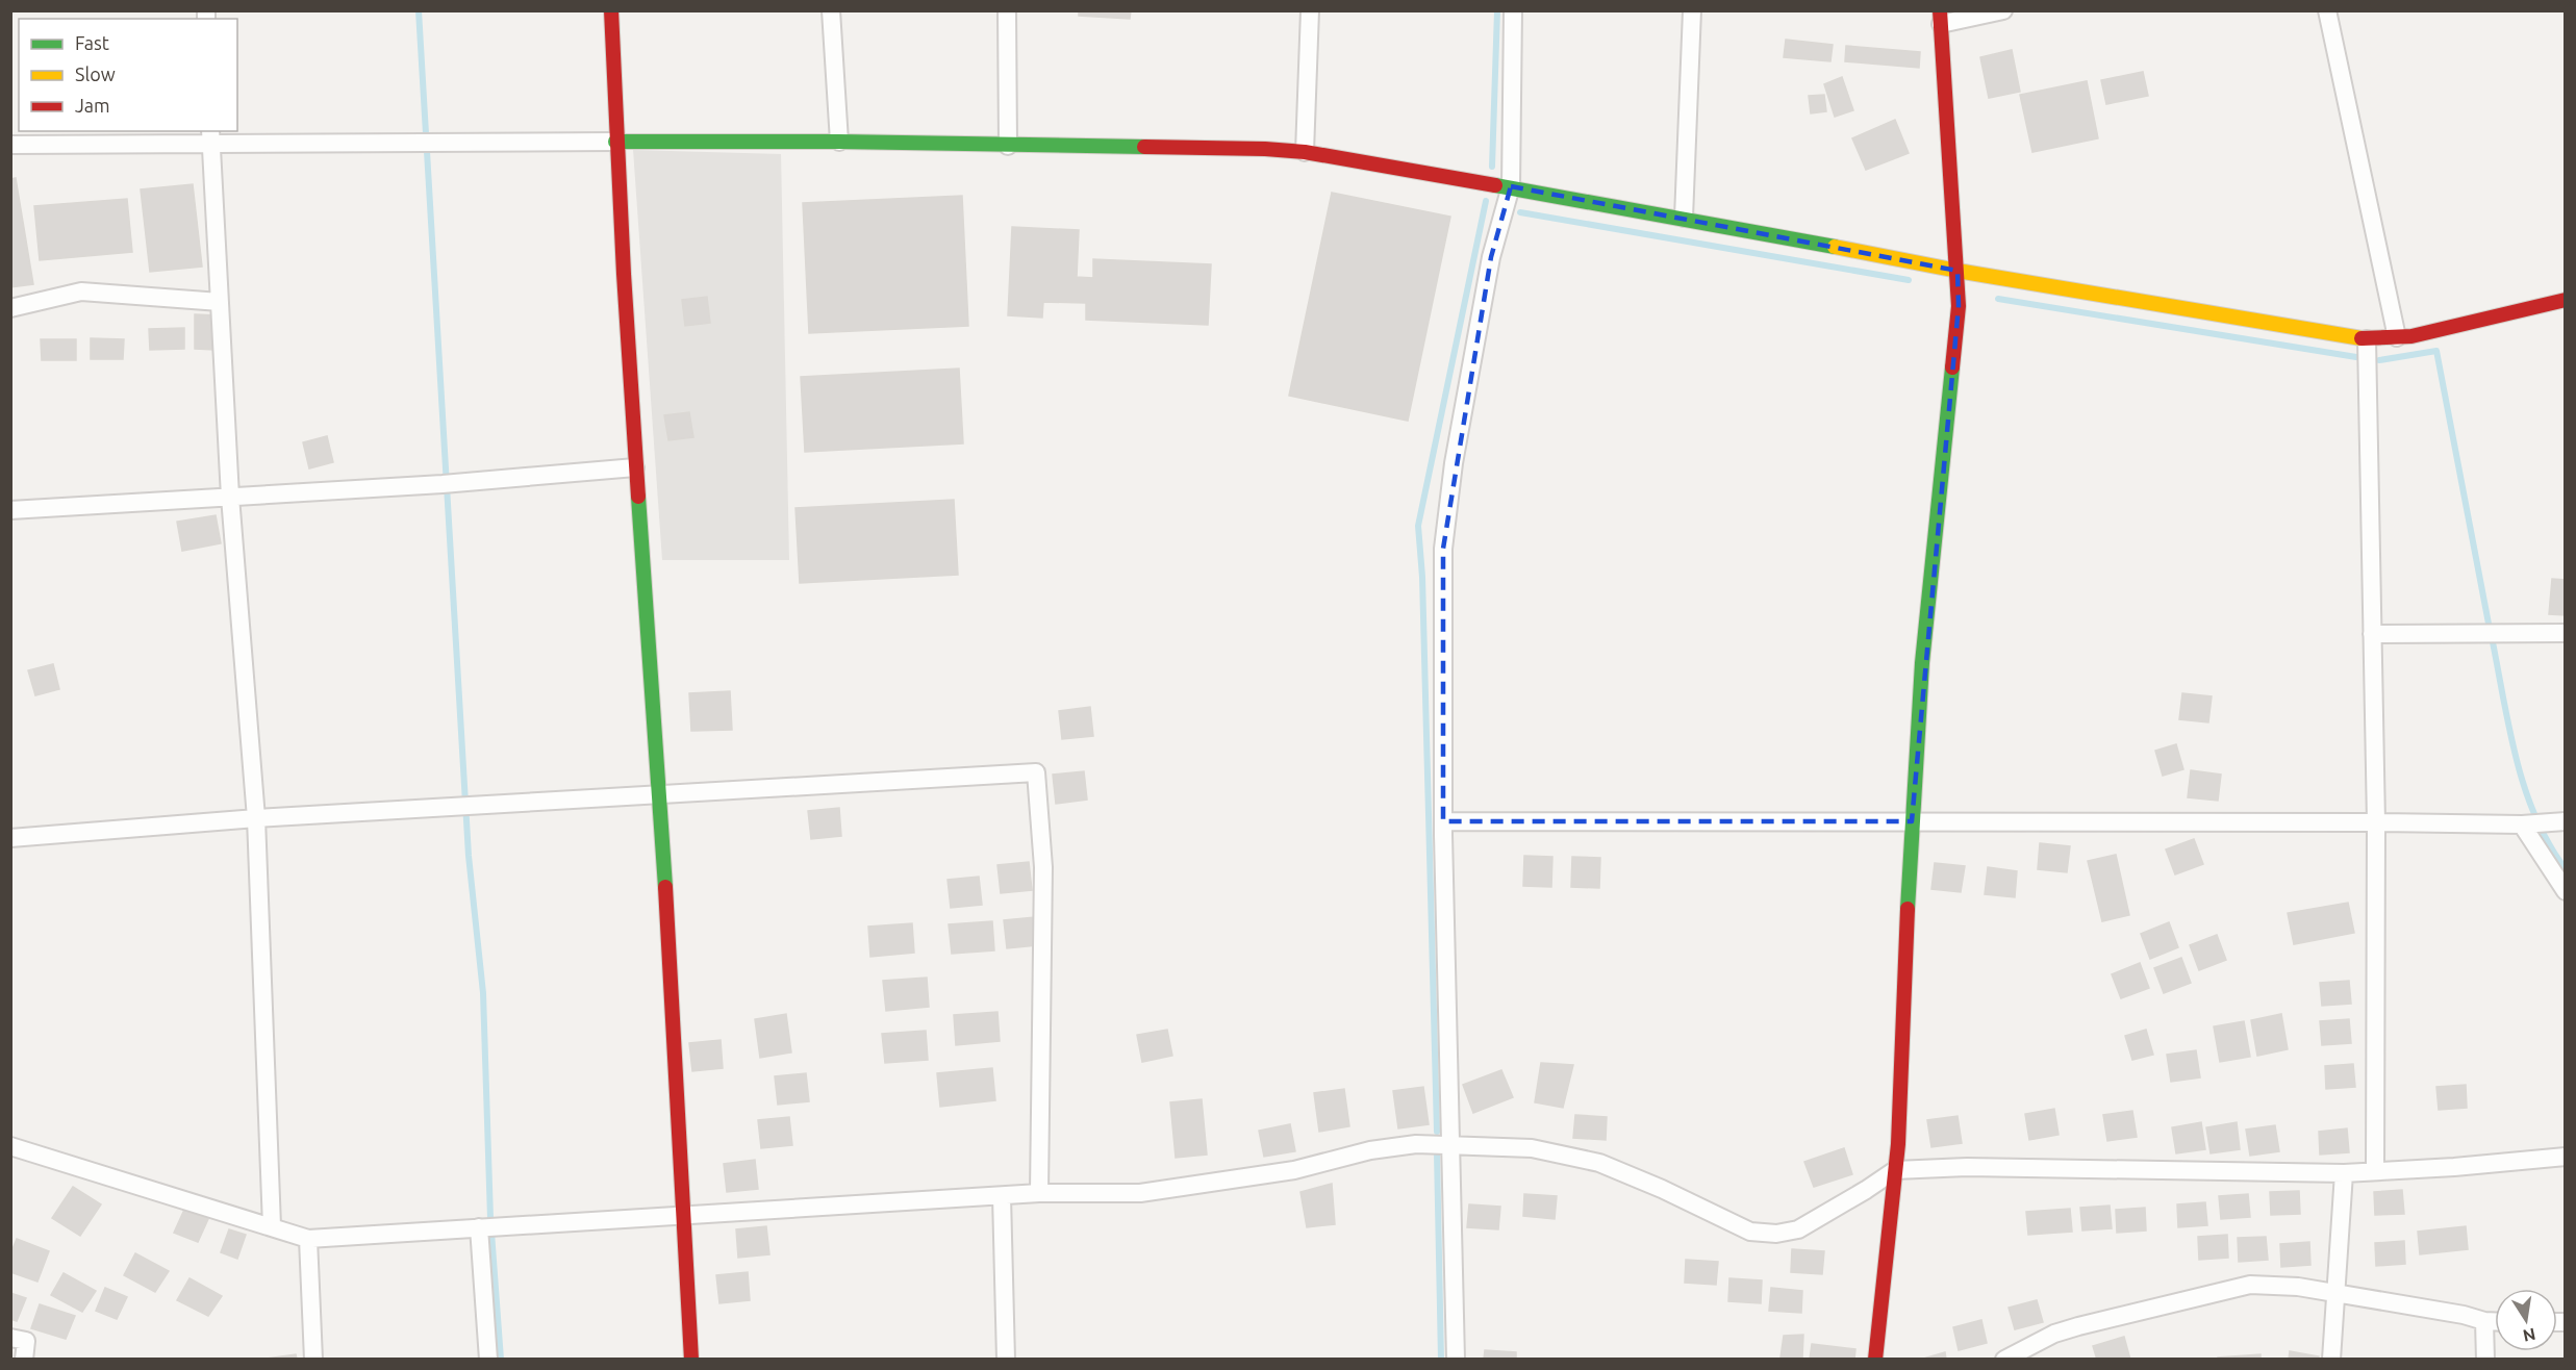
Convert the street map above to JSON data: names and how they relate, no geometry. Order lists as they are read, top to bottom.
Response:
{
  "legend": ["Fast", "Slow", "Jam"],
  "north": "bottom"
}
